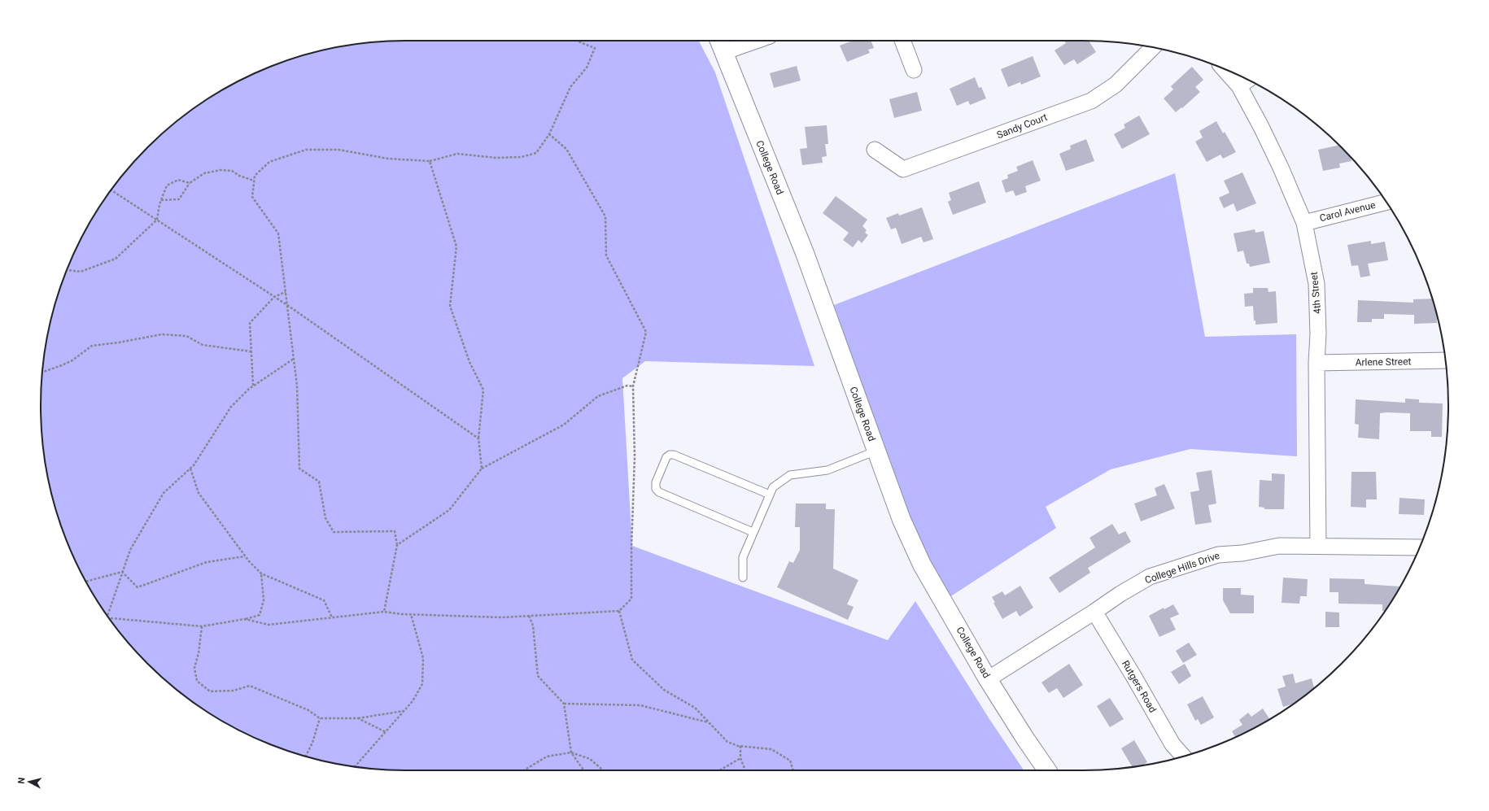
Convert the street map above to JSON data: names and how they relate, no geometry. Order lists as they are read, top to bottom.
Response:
{
  "streets": {
    "street": [
      "Sandy Court",
      "College Road",
      "Carol Avenue",
      "4th Street",
      "Arlene Street",
      "College Hills Drive",
      "Rutgers Road"
    ]
  },
  "crossings": [
    ["College Road", "College Hills Drive"],
    ["Carol Avenue", "4th Street"],
    ["4th Street", "Arlene Street"],
    ["4th Street", "College Hills Drive"],
    ["College Hills Drive", "Rutgers Road"]
  ],
  "north": "left"
}
